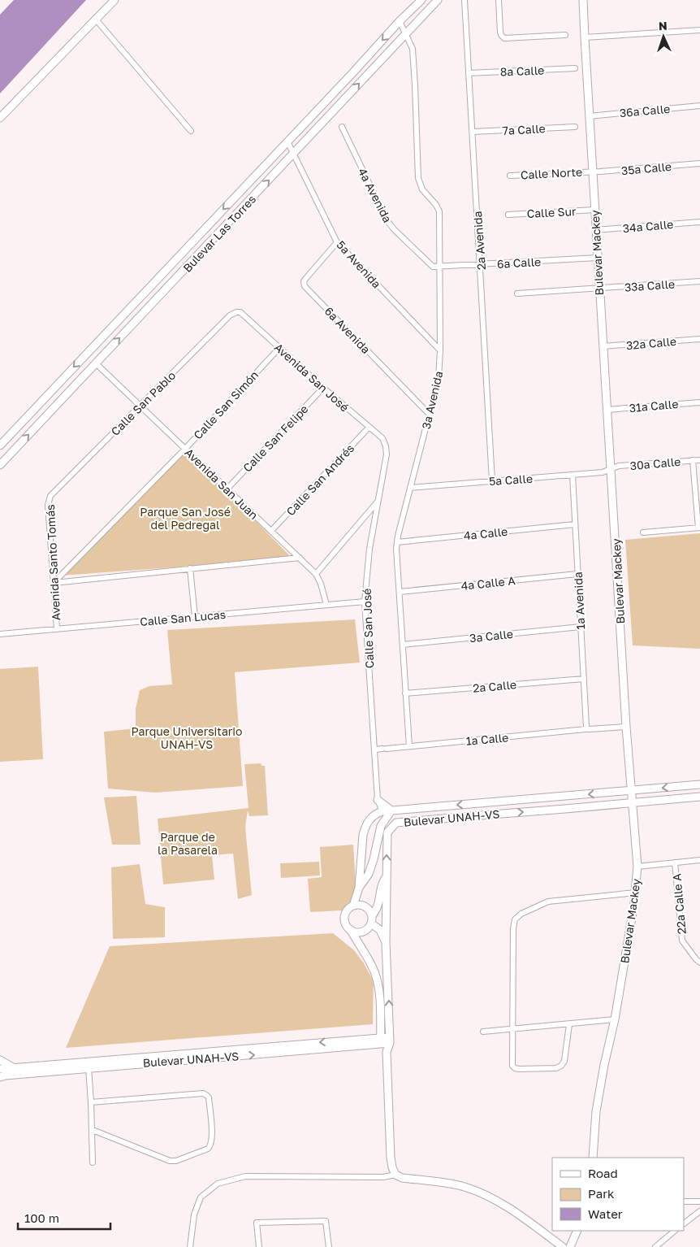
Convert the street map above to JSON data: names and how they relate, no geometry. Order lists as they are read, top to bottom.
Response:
{
  "streets": {
    "main road": ["Bulevar Las Torres", "Bulevar Mackey", "Bulevar UNAH-VS"],
    "street": [
      "8a Calle",
      "36a Calle",
      "7a Calle",
      "35a Calle",
      "Calle Norte",
      "4a Avenida",
      "Calle Sur",
      "34a Calle",
      "2a Avenida",
      "6a Calle",
      "5a Avenida",
      "33a Calle",
      "6a Avenida",
      "32a Calle",
      "Avenida San José",
      "3a Avenida",
      "Calle San Pablo",
      "Calle San Simón",
      "31a Calle",
      "Calle San Felipe",
      "30a Calle",
      "Calle San Andrés",
      "5a Calle",
      "Avenida San Juan",
      "4a Calle",
      "Avenida Santo Tomás",
      "4a Calle A",
      "1a Avenida",
      "Calle San Lucas",
      "Calle San José",
      "3a Calle",
      "2a Calle",
      "1a Calle",
      "22a Calle A"
    ]
  },
  "crossings": [
    ["8a Calle", "2a Avenida"],
    ["36a Calle", "Bulevar Mackey"],
    ["7a Calle", "2a Avenida"],
    ["35a Calle", "Calle Norte"],
    ["35a Calle", "Bulevar Mackey"],
    ["Calle Norte", "Bulevar Mackey"],
    ["4a Avenida", "6a Calle"],
    ["4a Avenida", "3a Avenida"],
    ["Calle Sur", "Bulevar Mackey"],
    ["34a Calle", "Bulevar Mackey"],
    ["Bulevar Las Torres", "5a Avenida"],
    ["Bulevar Las Torres", "3a Avenida"],
    ["Bulevar Las Torres", "Avenida San Juan"],
    ["2a Avenida", "6a Calle"],
    ["2a Avenida", "5a Calle"],
    ["Bulevar Mackey", "6a Calle"],
    ["Bulevar Mackey", "33a Calle"],
    ["Bulevar Mackey", "32a Calle"],
    ["Bulevar Mackey", "31a Calle"],
    ["Bulevar Mackey", "30a Calle"],
    ["Bulevar Mackey", "5a Calle"],
    ["Bulevar Mackey", "1a Calle"],
    ["Bulevar Mackey", "Bulevar UNAH-VS"],
    ["6a Calle", "3a Avenida"],
    ["5a Avenida", "6a Avenida"],
    ["5a Avenida", "3a Avenida"],
    ["6a Avenida", "3a Avenida"],
    ["Avenida San José", "Calle San Pablo"],
    ["Avenida San José", "Calle San Simón"],
    ["Avenida San José", "Calle San Felipe"],
    ["Avenida San José", "Calle San Andrés"],
    ["Avenida San José", "Calle San José"],
    ["3a Avenida", "5a Calle"],
    ["3a Avenida", "4a Calle"],
    ["3a Avenida", "4a Calle A"],
    ["3a Avenida", "3a Calle"],
    ["3a Avenida", "2a Calle"],
    ["3a Avenida", "1a Calle"],
    ["Calle San Pablo", "Avenida San Juan"],
    ["Calle San Pablo", "Avenida Santo Tomás"],
    ["Calle San Simón", "Avenida San Juan"],
    ["Calle San Simón", "Avenida Santo Tomás"],
    ["Calle San Felipe", "Avenida San Juan"],
    ["30a Calle", "5a Calle"],
    ["Calle San Andrés", "Avenida San Juan"],
    ["5a Calle", "1a Avenida"],
    ["Avenida San Juan", "Calle San Lucas"],
    ["4a Calle", "1a Avenida"],
    ["Avenida Santo Tomás", "Calle San Lucas"],
    ["4a Calle A", "1a Avenida"],
    ["1a Avenida", "3a Calle"],
    ["1a Avenida", "2a Calle"],
    ["1a Avenida", "1a Calle"],
    ["Calle San Lucas", "Calle San José"],
    ["Calle San José", "1a Calle"]
  ],
  "parks": ["Parque San José del Pedregal", "Parque Universitario UNAH-VS", "Parque de la Pasarela"],
  "legend": ["Road", "Park", "Water"],
  "scale_bar": "100 m",
  "north": "top"
}
